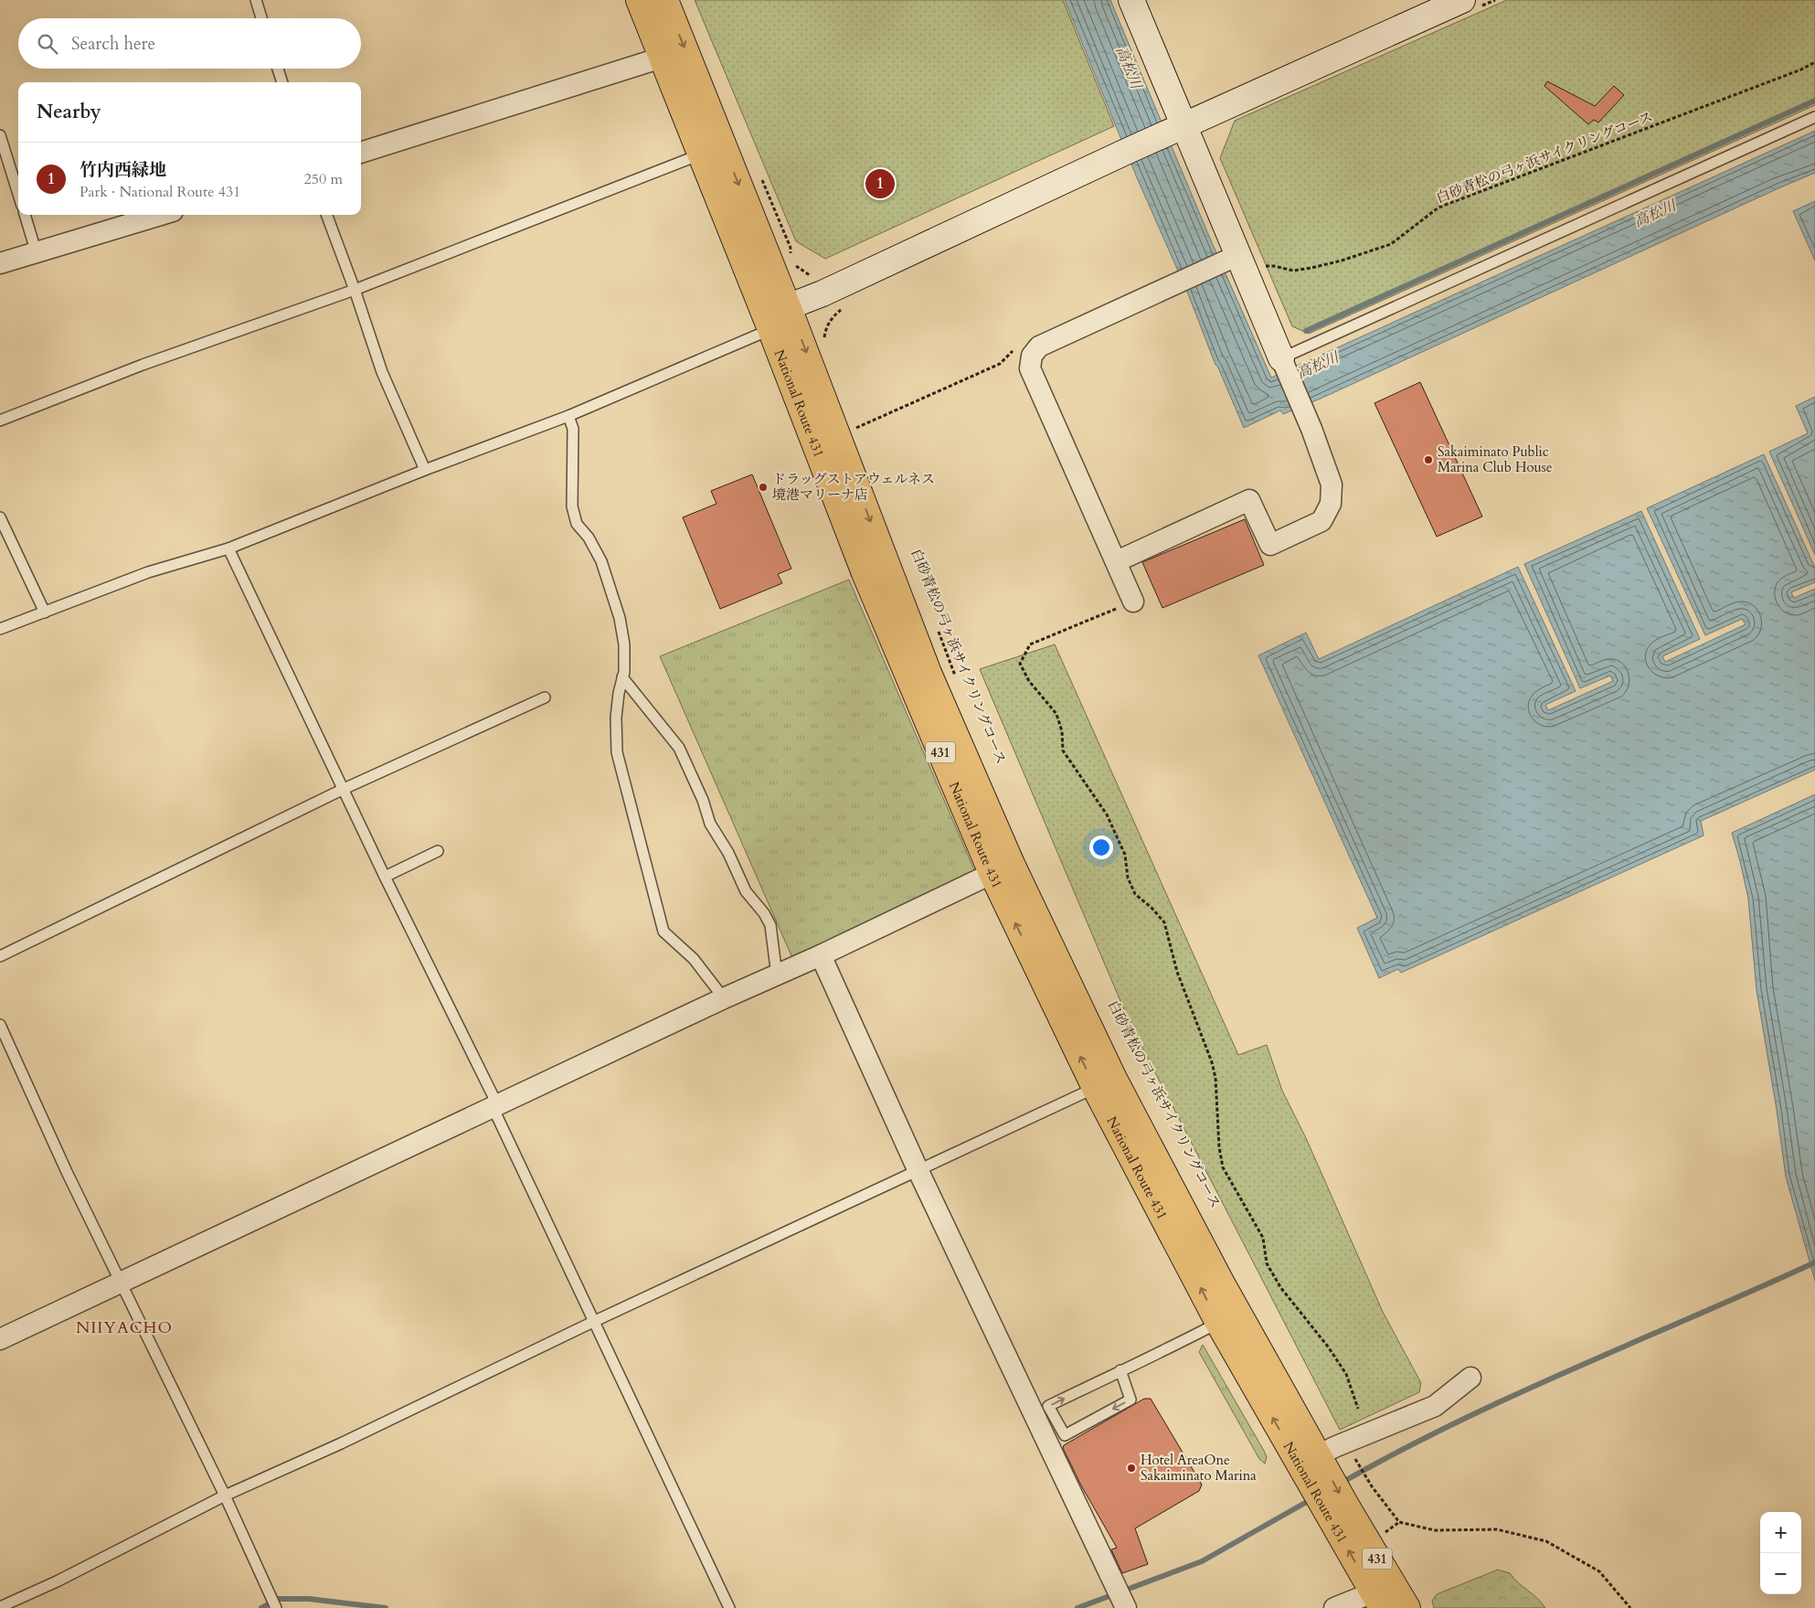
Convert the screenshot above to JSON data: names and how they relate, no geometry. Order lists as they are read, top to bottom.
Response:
{
  "streets": {
    "highway": ["National Route 431", "431"],
    "path": ["白砂青松の弓ヶ浜サイクリングコース"]
  },
  "districts": ["NIIYACHO"],
  "water": ["高松川"],
  "places": ["Sakaiminato Public Marina Club House", "ドラッグストアウェルネス 境港マリーナ店", "Hotel AreaOne Sakaiminato Marina"],
  "page": {
    "search": "Search here",
    "heading": "Nearby",
    "list": [
      {
        "mark": "1",
        "name": "竹内西緑地",
        "note": "Park · National Route 431",
        "value": "250 m"
      }
    ],
    "pins": "1",
    "map_buttons": ["+", "−"]
  }
}
